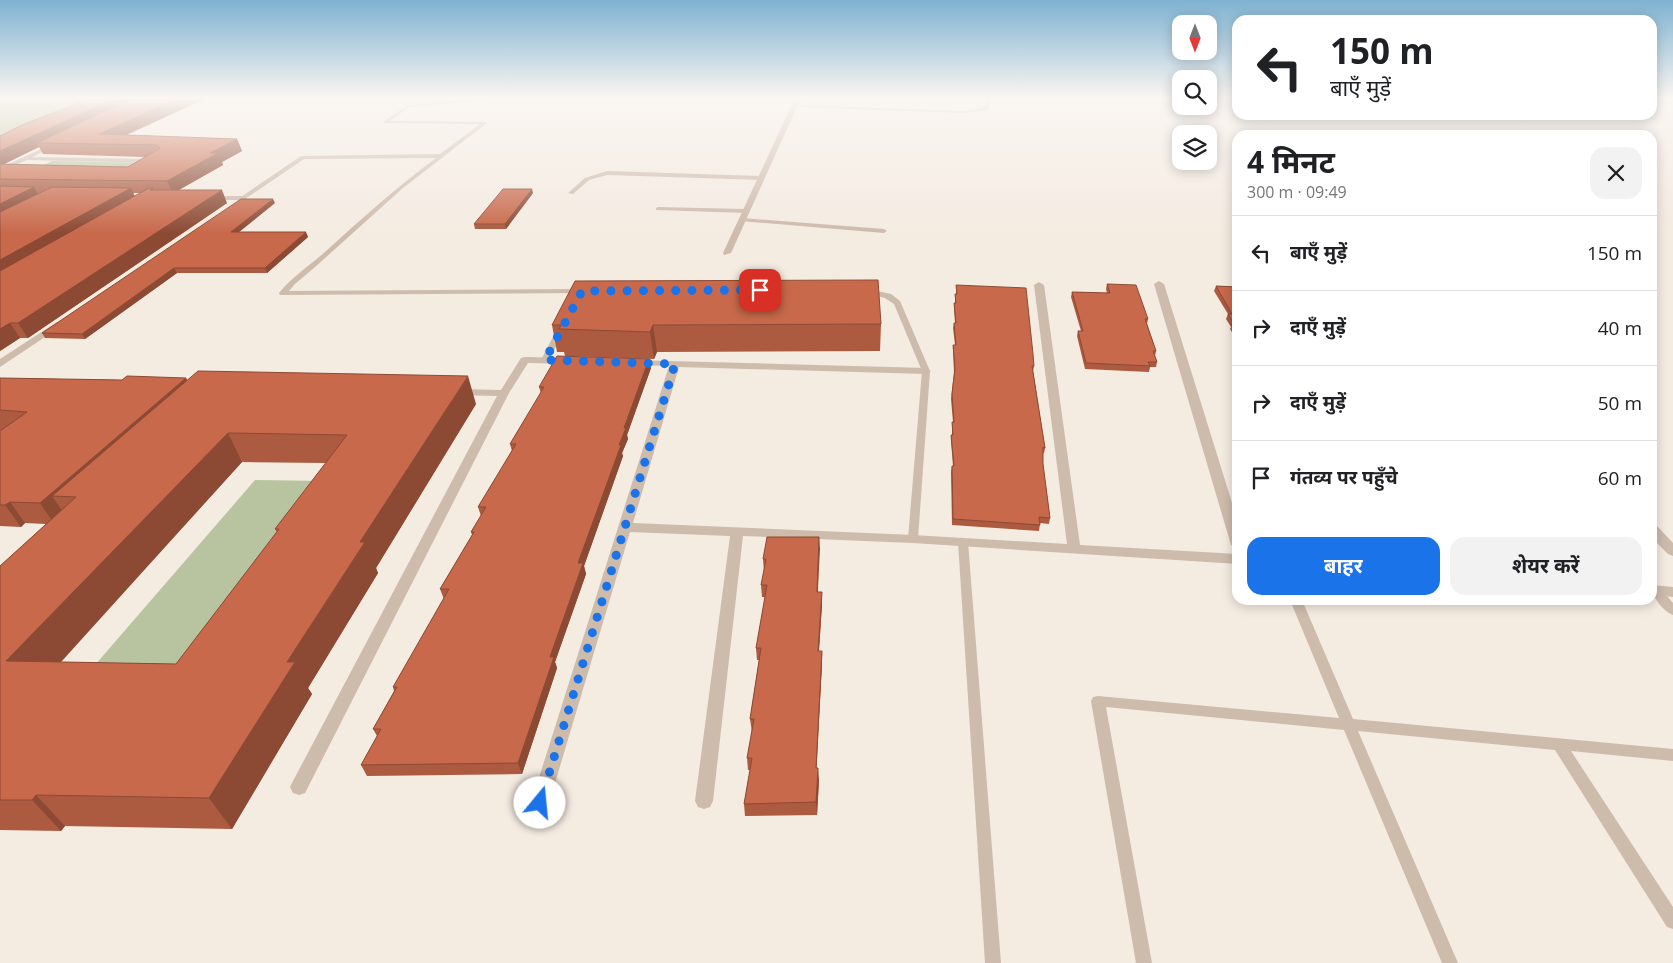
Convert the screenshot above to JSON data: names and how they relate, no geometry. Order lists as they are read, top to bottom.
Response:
{
  "north": "bottom",
  "page": {
    "turn": ["150 m", "बाएँ मुड़ें"],
    "heading": ["4 मिनट", "300 m · 09:49"],
    "list": [
      {
        "name": "बाएँ मुड़ें",
        "value": "150 m"
      },
      {
        "name": "दाएँ मुड़ें",
        "value": "40 m"
      },
      {
        "name": "दाएँ मुड़ें",
        "value": "50 m"
      },
      {
        "name": "गंतव्य पर पहुँचे",
        "value": "60 m"
      }
    ],
    "buttons": ["बाहर", "शेयर करें"]
  }
}
